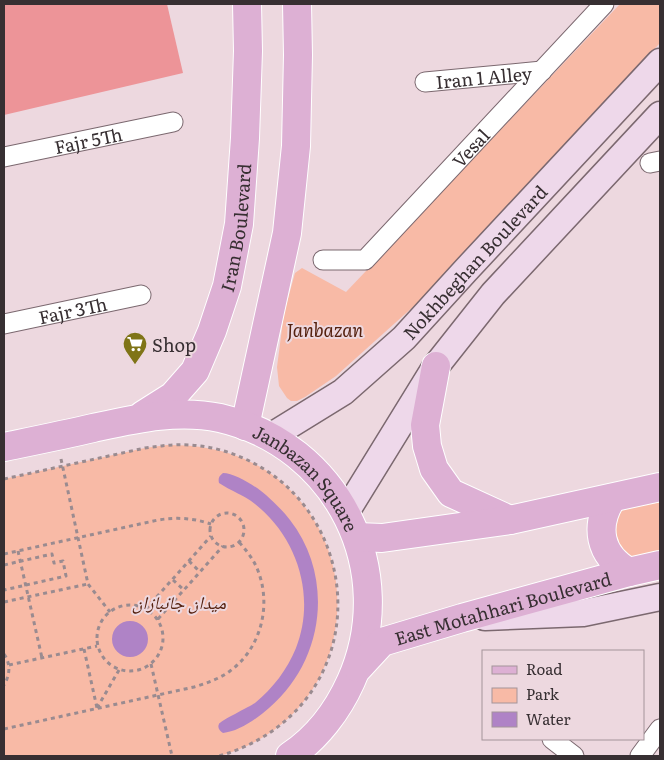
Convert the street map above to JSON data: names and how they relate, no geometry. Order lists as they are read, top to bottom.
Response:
{
  "streets": {
    "main road": [
      "Iran Boulevard",
      "Nokhbeghan Boulevard",
      "Janbazan Square",
      "East Motahhari Boulevard"
    ],
    "street": [
      "Iran 1 Alley",
      "Fajr 5Th",
      "Vesal",
      "Fajr 3Th"
    ]
  },
  "crossings": [
    ["Iran 1 Alley", "Vesal"],
    ["Iran Boulevard", "Janbazan Square"],
    ["Nokhbeghan Boulevard", "Janbazan Square"],
    ["Janbazan Square", "East Motahhari Boulevard"]
  ],
  "parks": ["Janbazan", "میدان جانبازان"],
  "places": {
    "supermarket": ["Shop"]
  },
  "legend": ["Road", "Park", "Water"]
}
